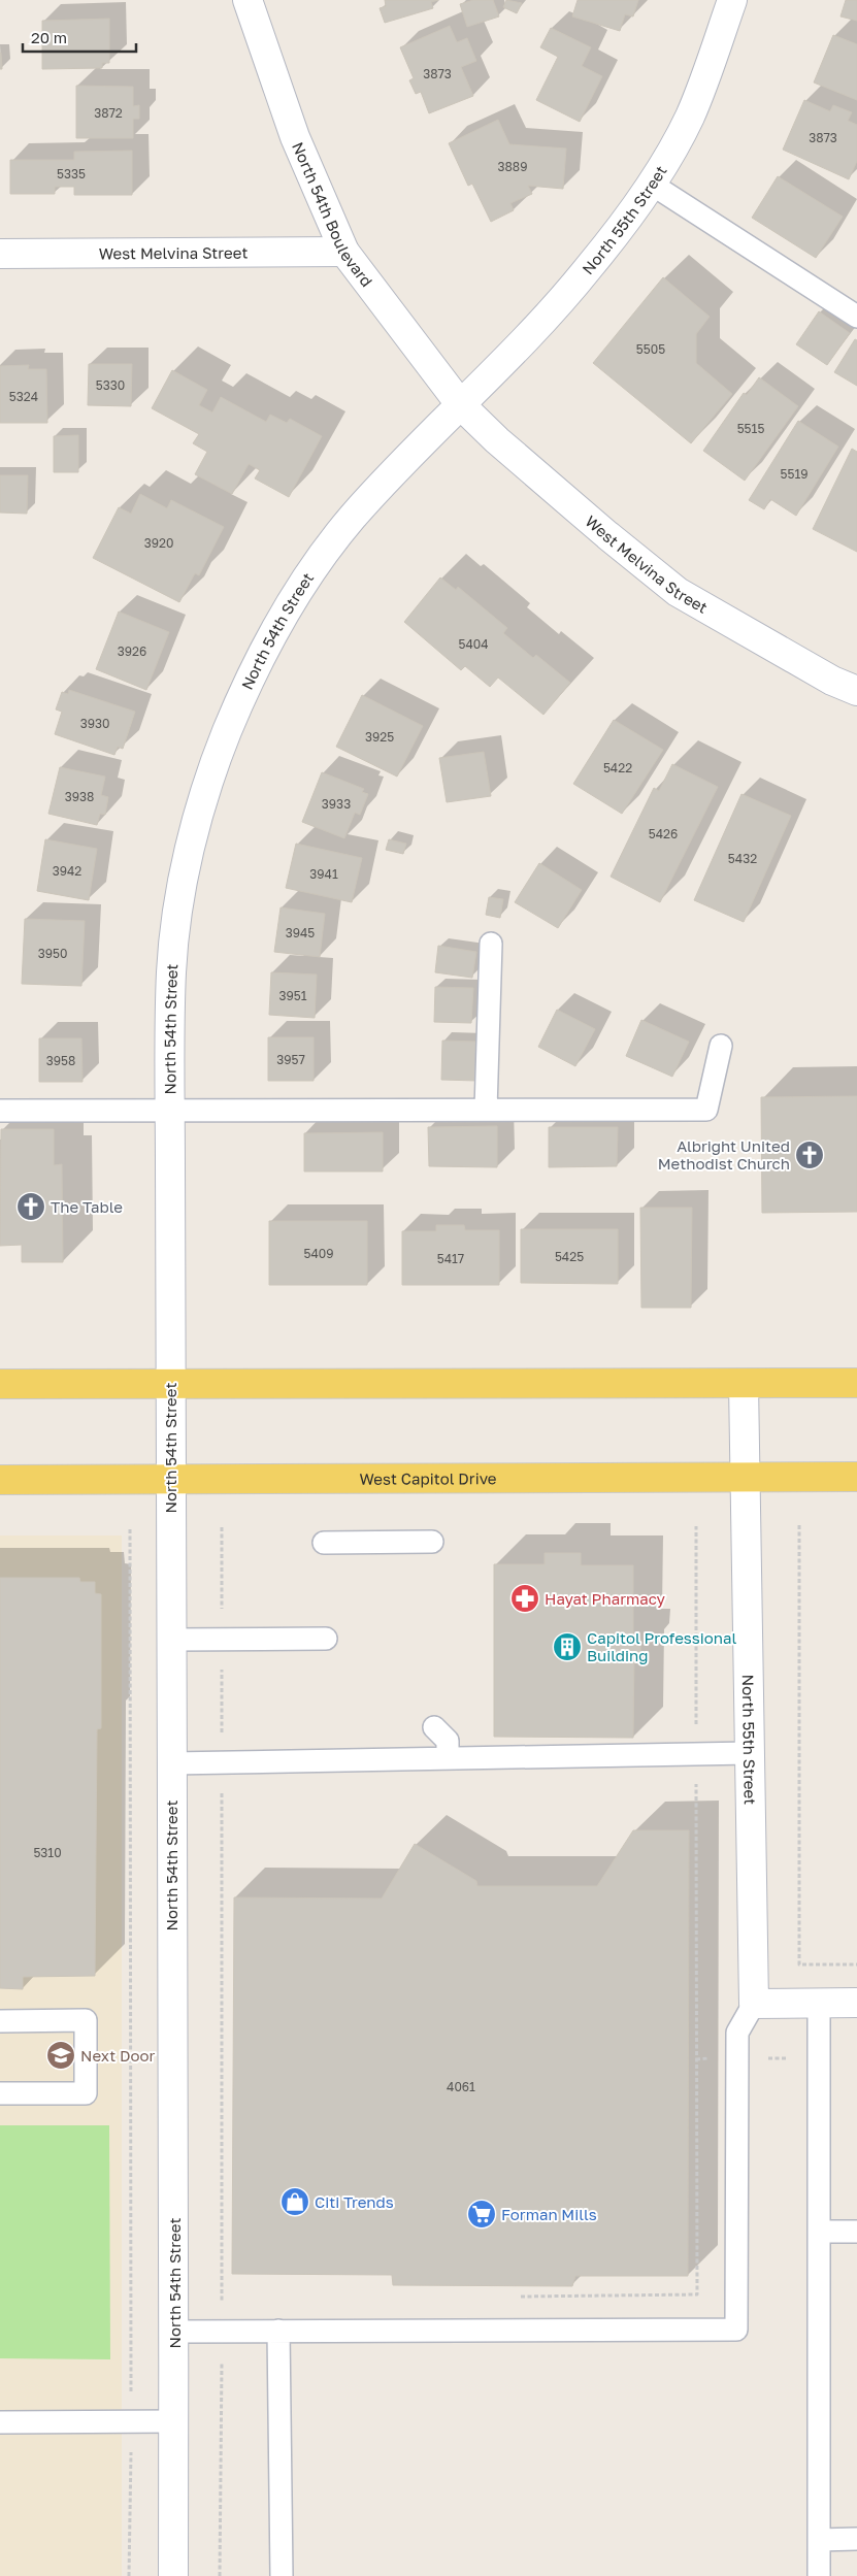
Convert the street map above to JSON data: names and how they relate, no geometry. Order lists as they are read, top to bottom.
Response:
{
  "streets": {
    "main road": ["West Capitol Drive"],
    "street": [
      "North 54th Boulevard",
      "North 55th Street",
      "West Melvina Street",
      "North 54th Street"
    ]
  },
  "crossings": [
    ["North 54th Boulevard", "North 55th Street"],
    ["North 54th Boulevard", "West Melvina Street"],
    ["North 54th Boulevard", "North 54th Street"],
    ["North 55th Street", "West Melvina Street"],
    ["North 55th Street", "North 54th Street"],
    ["North 55th Street", "West Capitol Drive"],
    ["West Melvina Street", "North 54th Street"],
    ["North 54th Street", "West Capitol Drive"]
  ],
  "places": {
    "church": ["Albright United Methodist Church", "The Table"],
    "pharmacy": ["Hayat Pharmacy"],
    "building": ["Capitol Professional Building"],
    "school or university": ["Next Door"],
    "shop": ["Citi Trends"],
    "supermarket": ["Forman Mills"]
  },
  "house_numbers": [
    "3873",
    "3872",
    "3873",
    "3889",
    "5335",
    "5505",
    "5330",
    "5324",
    "5515",
    "5519",
    "3920",
    "5404",
    "3926",
    "3930",
    "3925",
    "5422",
    "3938",
    "3933",
    "5426",
    "5432",
    "3942",
    "3941",
    "3945",
    "3950",
    "3951",
    "3957",
    "3958",
    "5409",
    "5425",
    "5417",
    "5310",
    "4061"
  ],
  "scale_bar": "20 m"
}
